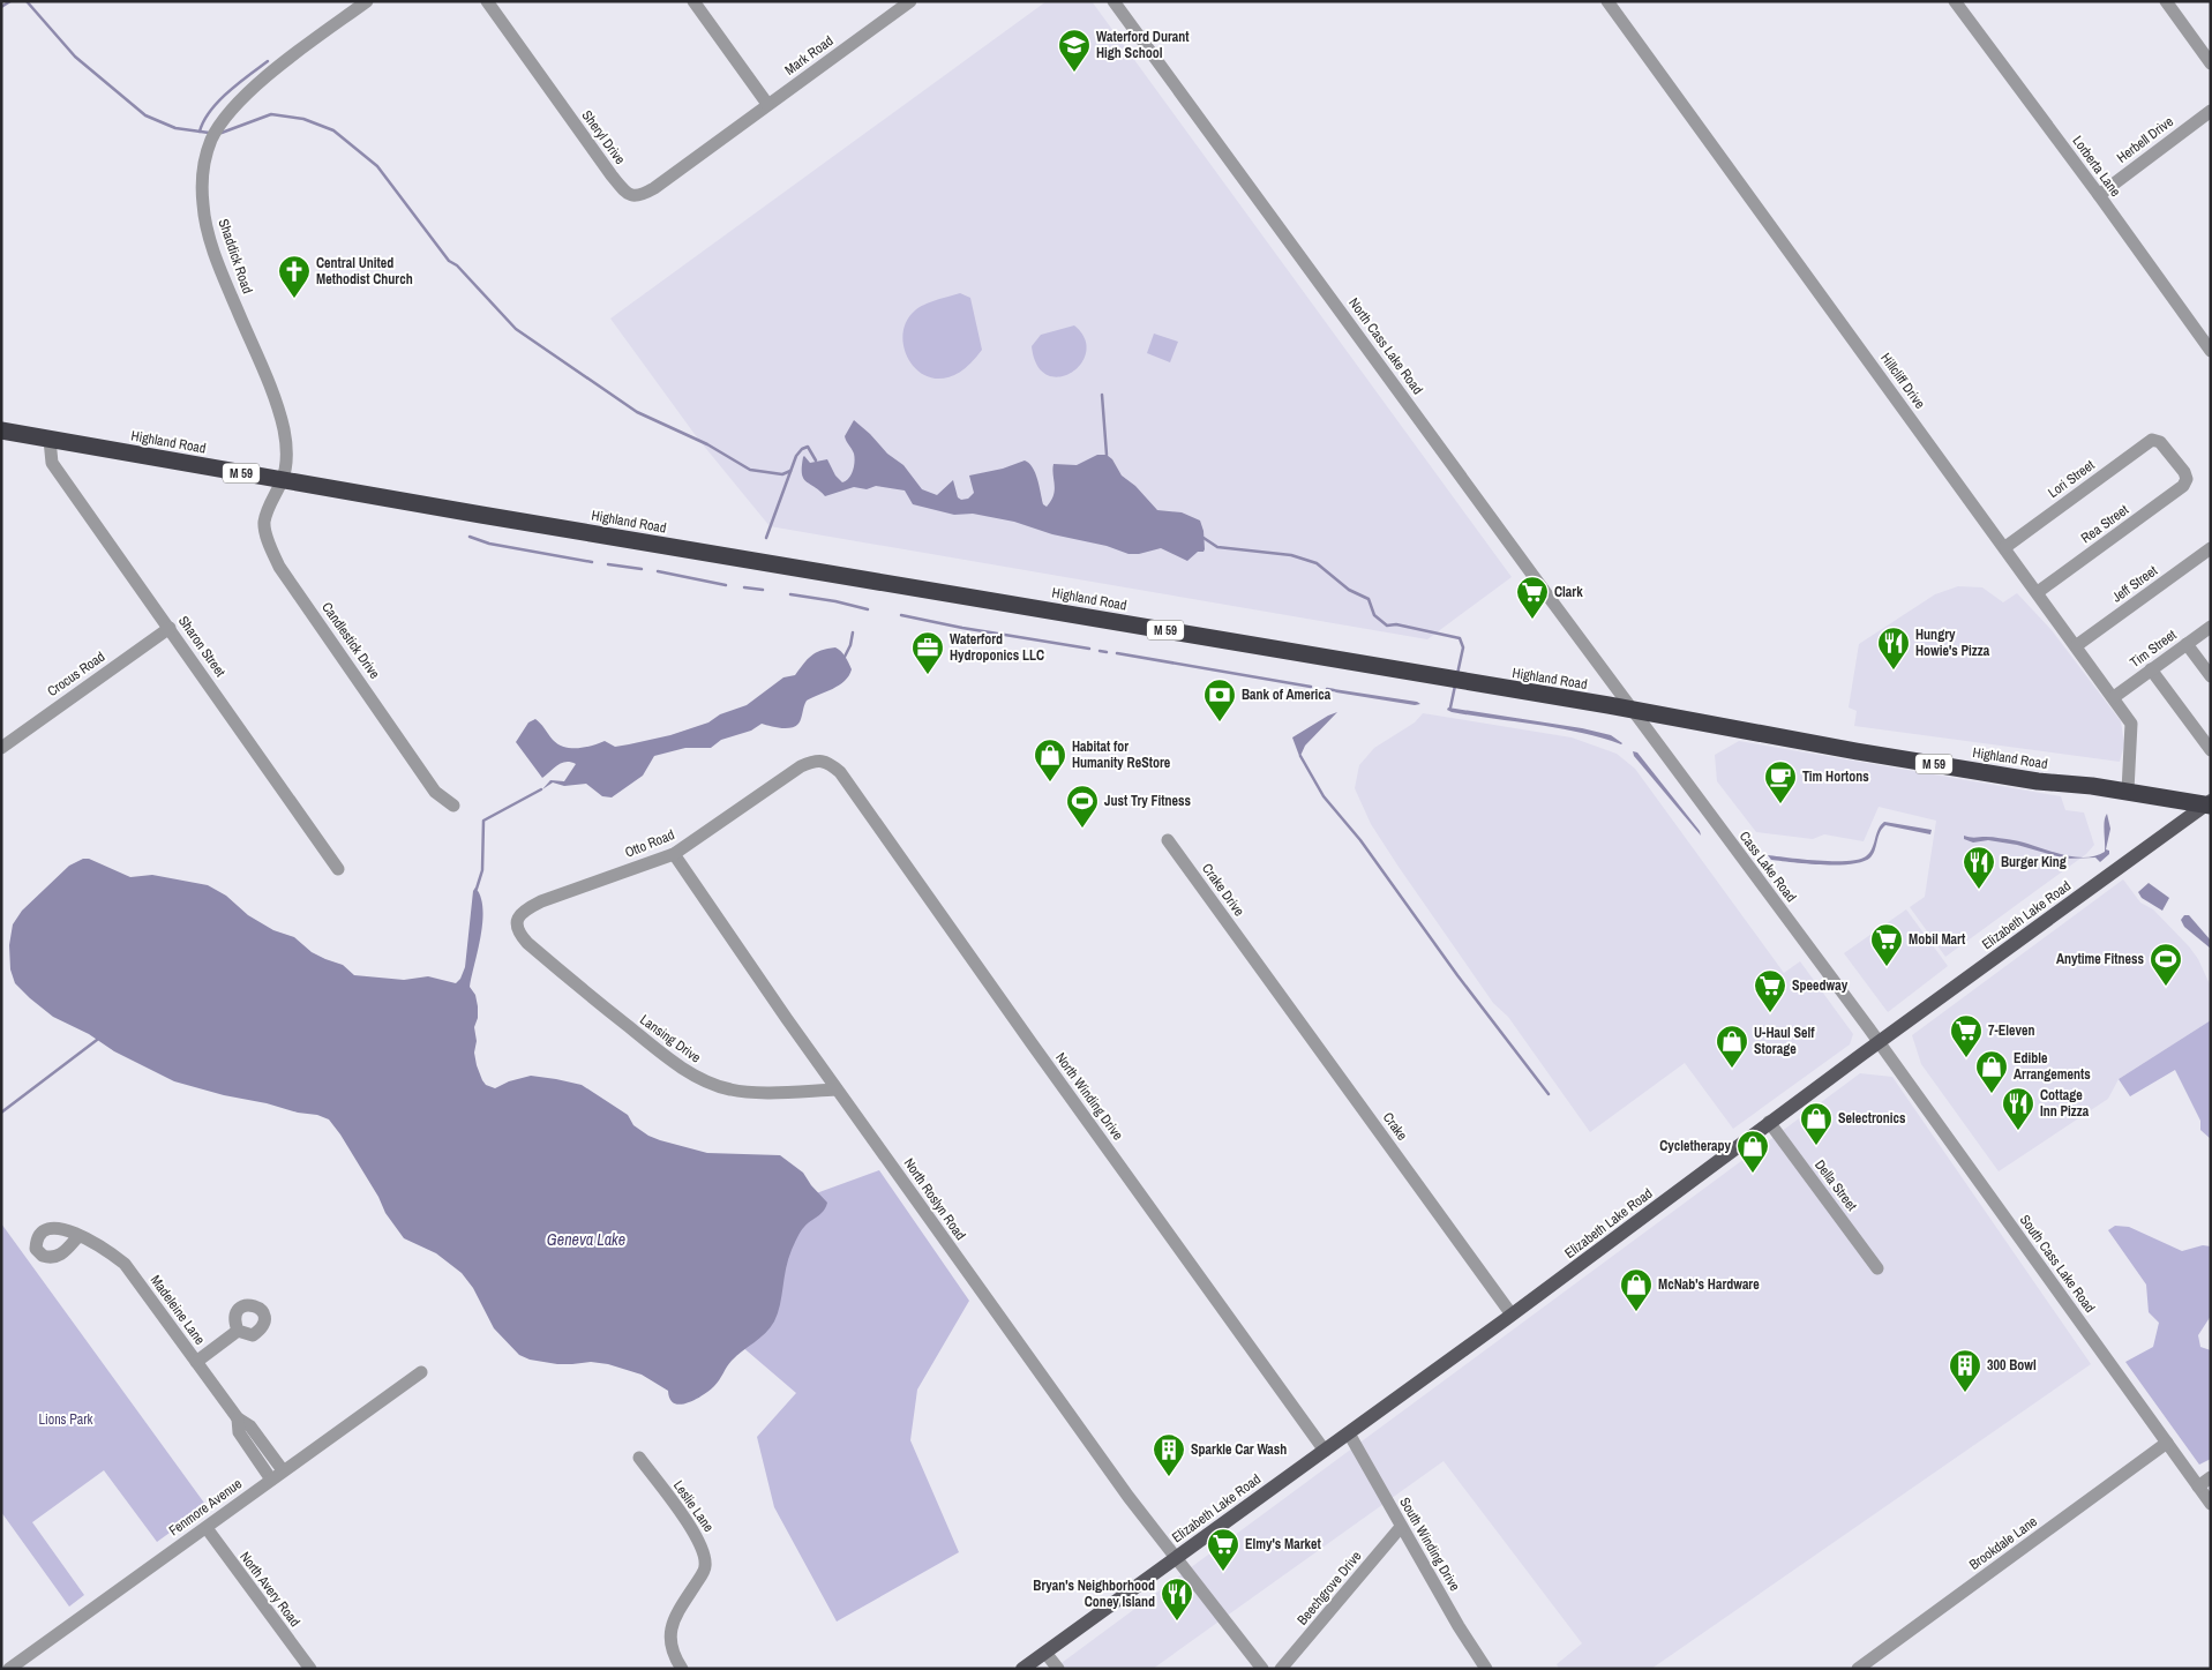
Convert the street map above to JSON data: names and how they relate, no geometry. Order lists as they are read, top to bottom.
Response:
{
  "streets": {
    "highway": ["Highland Road", "M 59"],
    "main road": ["Elizabeth Lake Road"],
    "street": [
      "Mark Road",
      "Sheryl Drive",
      "Herbell Drive",
      "Lorberta Lane",
      "Shaddick Road",
      "North Cass Lake Road",
      "Hillcliff Drive",
      "Lori Street",
      "Rea Street",
      "Jeff Street",
      "Candlestick Drive",
      "Sharon Street",
      "Tim Street",
      "Crocus Road",
      "Otto Road",
      "Cass Lake Road",
      "Crake Drive",
      "Lansing Drive",
      "North Winding Drive",
      "Crake",
      "Della Street",
      "North Roslyn Road",
      "South Cass Lake Road",
      "Madeleine Lane",
      "Leslie Lane",
      "Fenmore Avenue",
      "Brookdale Lane",
      "South Winding Drive",
      "Beechgrove Drive",
      "North Avery Road"
    ]
  },
  "crossings": [
    ["Mark Road", "Sheryl Drive"],
    ["Herbell Drive", "Lorberta Lane"],
    ["Shaddick Road", "Highland Road"],
    ["Shaddick Road", "Candlestick Drive"],
    ["North Cass Lake Road", "Highland Road"],
    ["North Cass Lake Road", "Cass Lake Road"],
    ["Hillcliff Drive", "Highland Road"],
    ["Hillcliff Drive", "Lori Street"],
    ["Hillcliff Drive", "Rea Street"],
    ["Hillcliff Drive", "Jeff Street"],
    ["Hillcliff Drive", "Tim Street"],
    ["Highland Road", "Candlestick Drive"],
    ["Highland Road", "Sharon Street"],
    ["Highland Road", "Cass Lake Road"],
    ["Highland Road", "Elizabeth Lake Road"],
    ["Lori Street", "Rea Street"],
    ["Sharon Street", "Crocus Road"],
    ["Otto Road", "Lansing Drive"],
    ["Otto Road", "North Winding Drive"],
    ["Otto Road", "North Roslyn Road"],
    ["Cass Lake Road", "Elizabeth Lake Road"],
    ["Cass Lake Road", "South Cass Lake Road"],
    ["Crake Drive", "Crake"],
    ["Elizabeth Lake Road", "North Winding Drive"],
    ["Elizabeth Lake Road", "Crake"],
    ["Elizabeth Lake Road", "Della Street"],
    ["Elizabeth Lake Road", "North Roslyn Road"],
    ["Elizabeth Lake Road", "South Cass Lake Road"],
    ["Elizabeth Lake Road", "South Winding Drive"],
    ["Lansing Drive", "North Roslyn Road"],
    ["South Cass Lake Road", "Brookdale Lane"],
    ["Madeleine Lane", "Fenmore Avenue"],
    ["Fenmore Avenue", "North Avery Road"],
    ["South Winding Drive", "Beechgrove Drive"]
  ],
  "water": ["Geneva Lake"],
  "parks": ["Lions Park"],
  "places": {
    "school or university": ["Waterford Durant High School"],
    "church": ["Central United Methodist Church"],
    "supermarket": [
      "Clark",
      "Mobil Mart",
      "Speedway",
      "7-Eleven",
      "Elmy's Market"
    ],
    "restaurant": [
      "Hungry Howie's Pizza",
      "Burger King",
      "Cottage Inn Pizza",
      "Bryan's Neighborhood Coney Island"
    ],
    "office": ["Waterford Hydroponics LLC"],
    "bank": ["Bank of America"],
    "shop": [
      "Habitat for Humanity ReStore",
      "U-Haul Self Storage",
      "Edible Arrangements",
      "Selectronics",
      "Cycletherapy",
      "McNab's Hardware"
    ],
    "cafe": ["Tim Hortons"],
    "sports": ["Just Try Fitness", "Anytime Fitness"],
    "building": ["300 Bowl", "Sparkle Car Wash"]
  }
}
